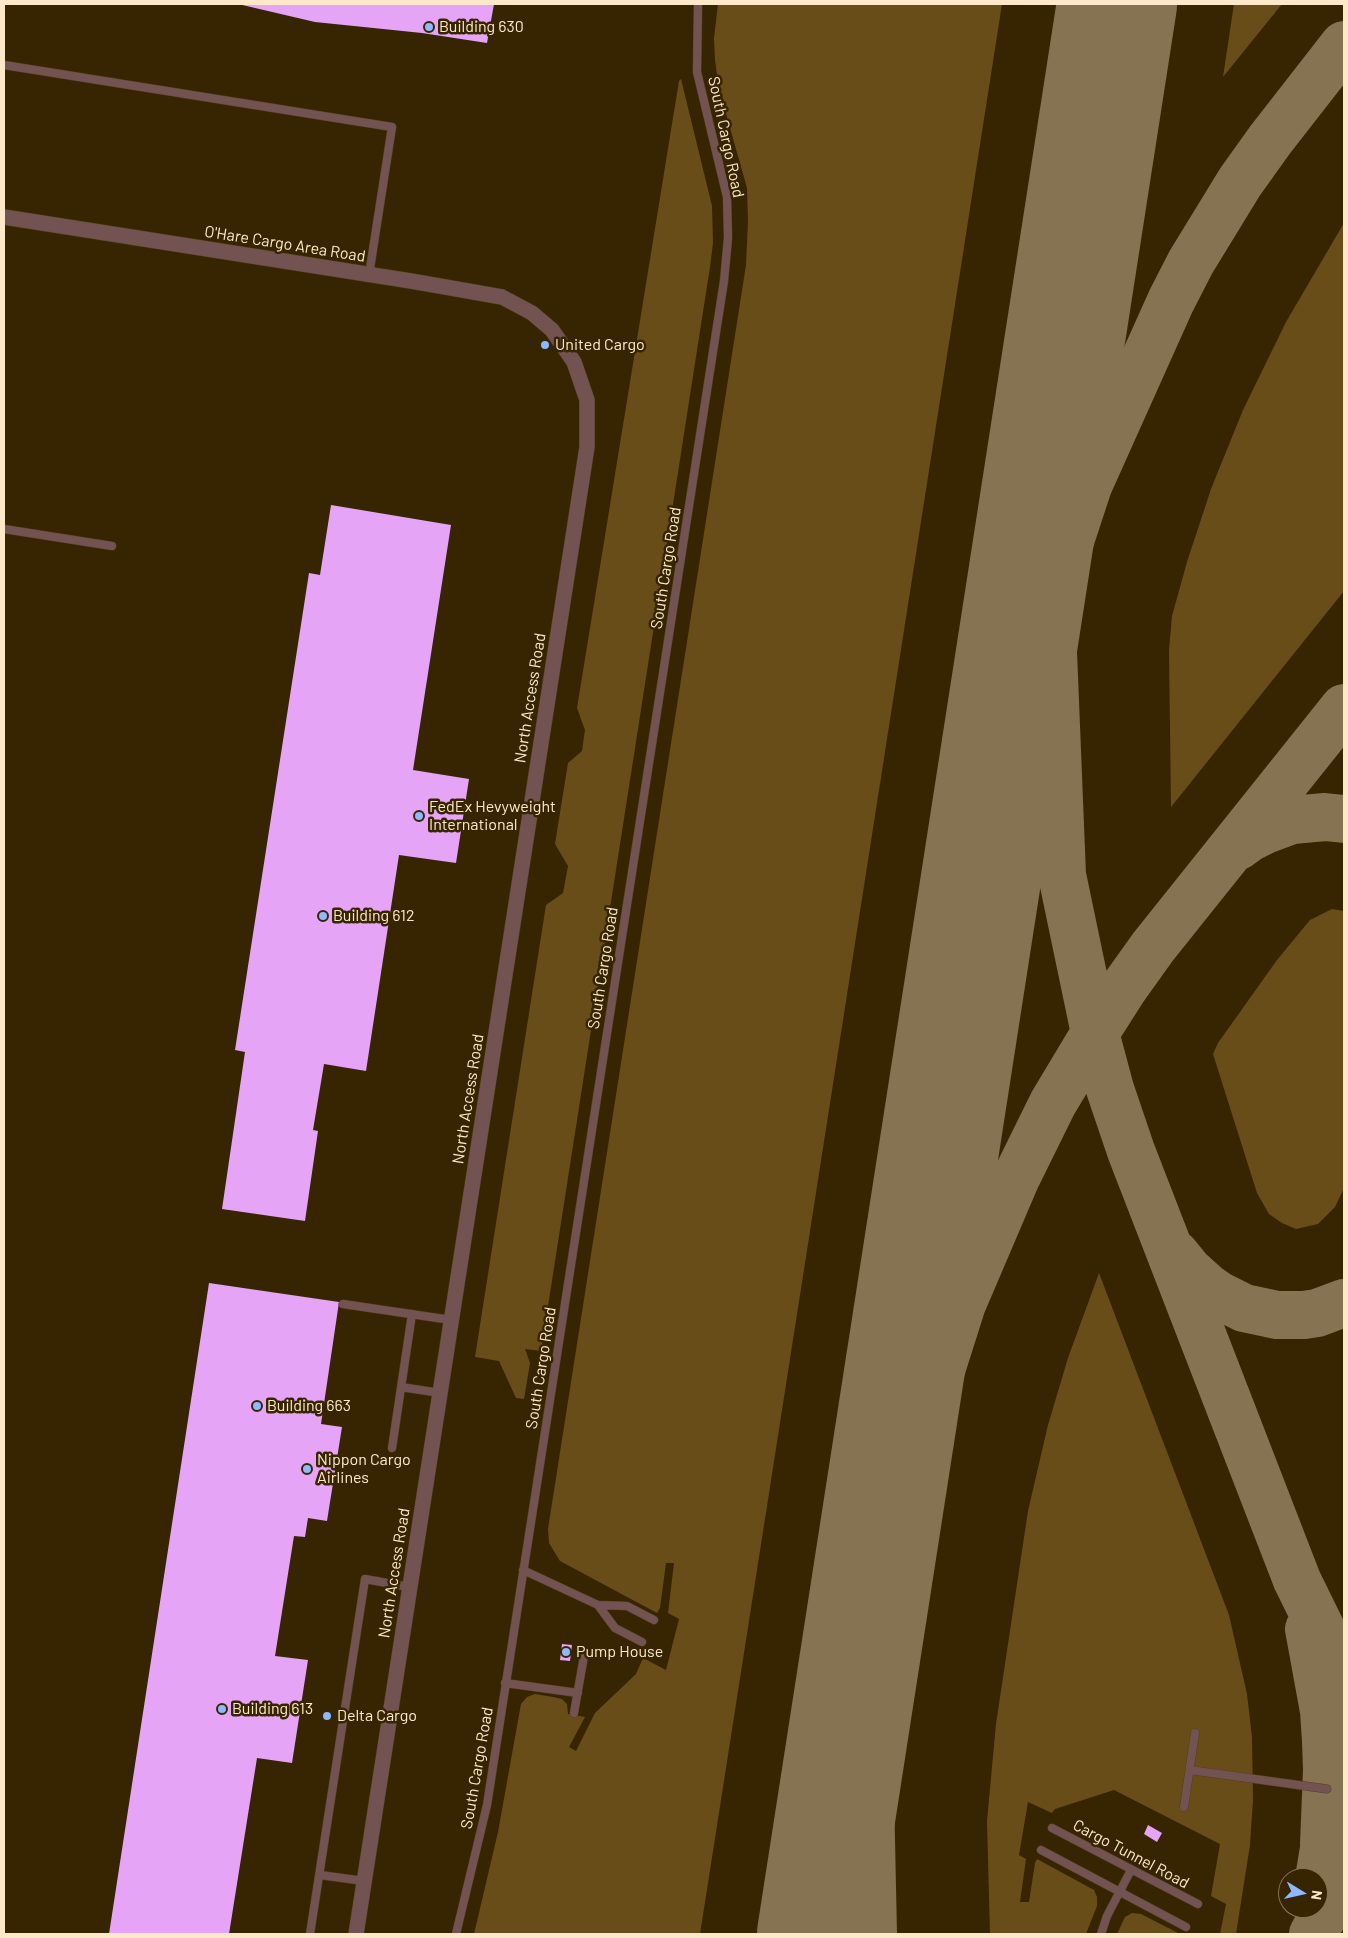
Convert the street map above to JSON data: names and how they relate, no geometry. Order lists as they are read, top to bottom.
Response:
{
  "streets": {
    "street": ["O'Hare Cargo Area Road", "North Access Road"],
    "lane": ["South Cargo Road", "Cargo Tunnel Road"]
  },
  "crossings": [
    ["O'Hare Cargo Area Road", "North Access Road"]
  ],
  "places": [
    "Building 630",
    "United Cargo",
    "FedEx Hevyweight International",
    "Building 612",
    "Building 663",
    "Nippon Cargo Airlines",
    "Pump House",
    "Building 613",
    "Delta Cargo"
  ],
  "north": "right"
}
